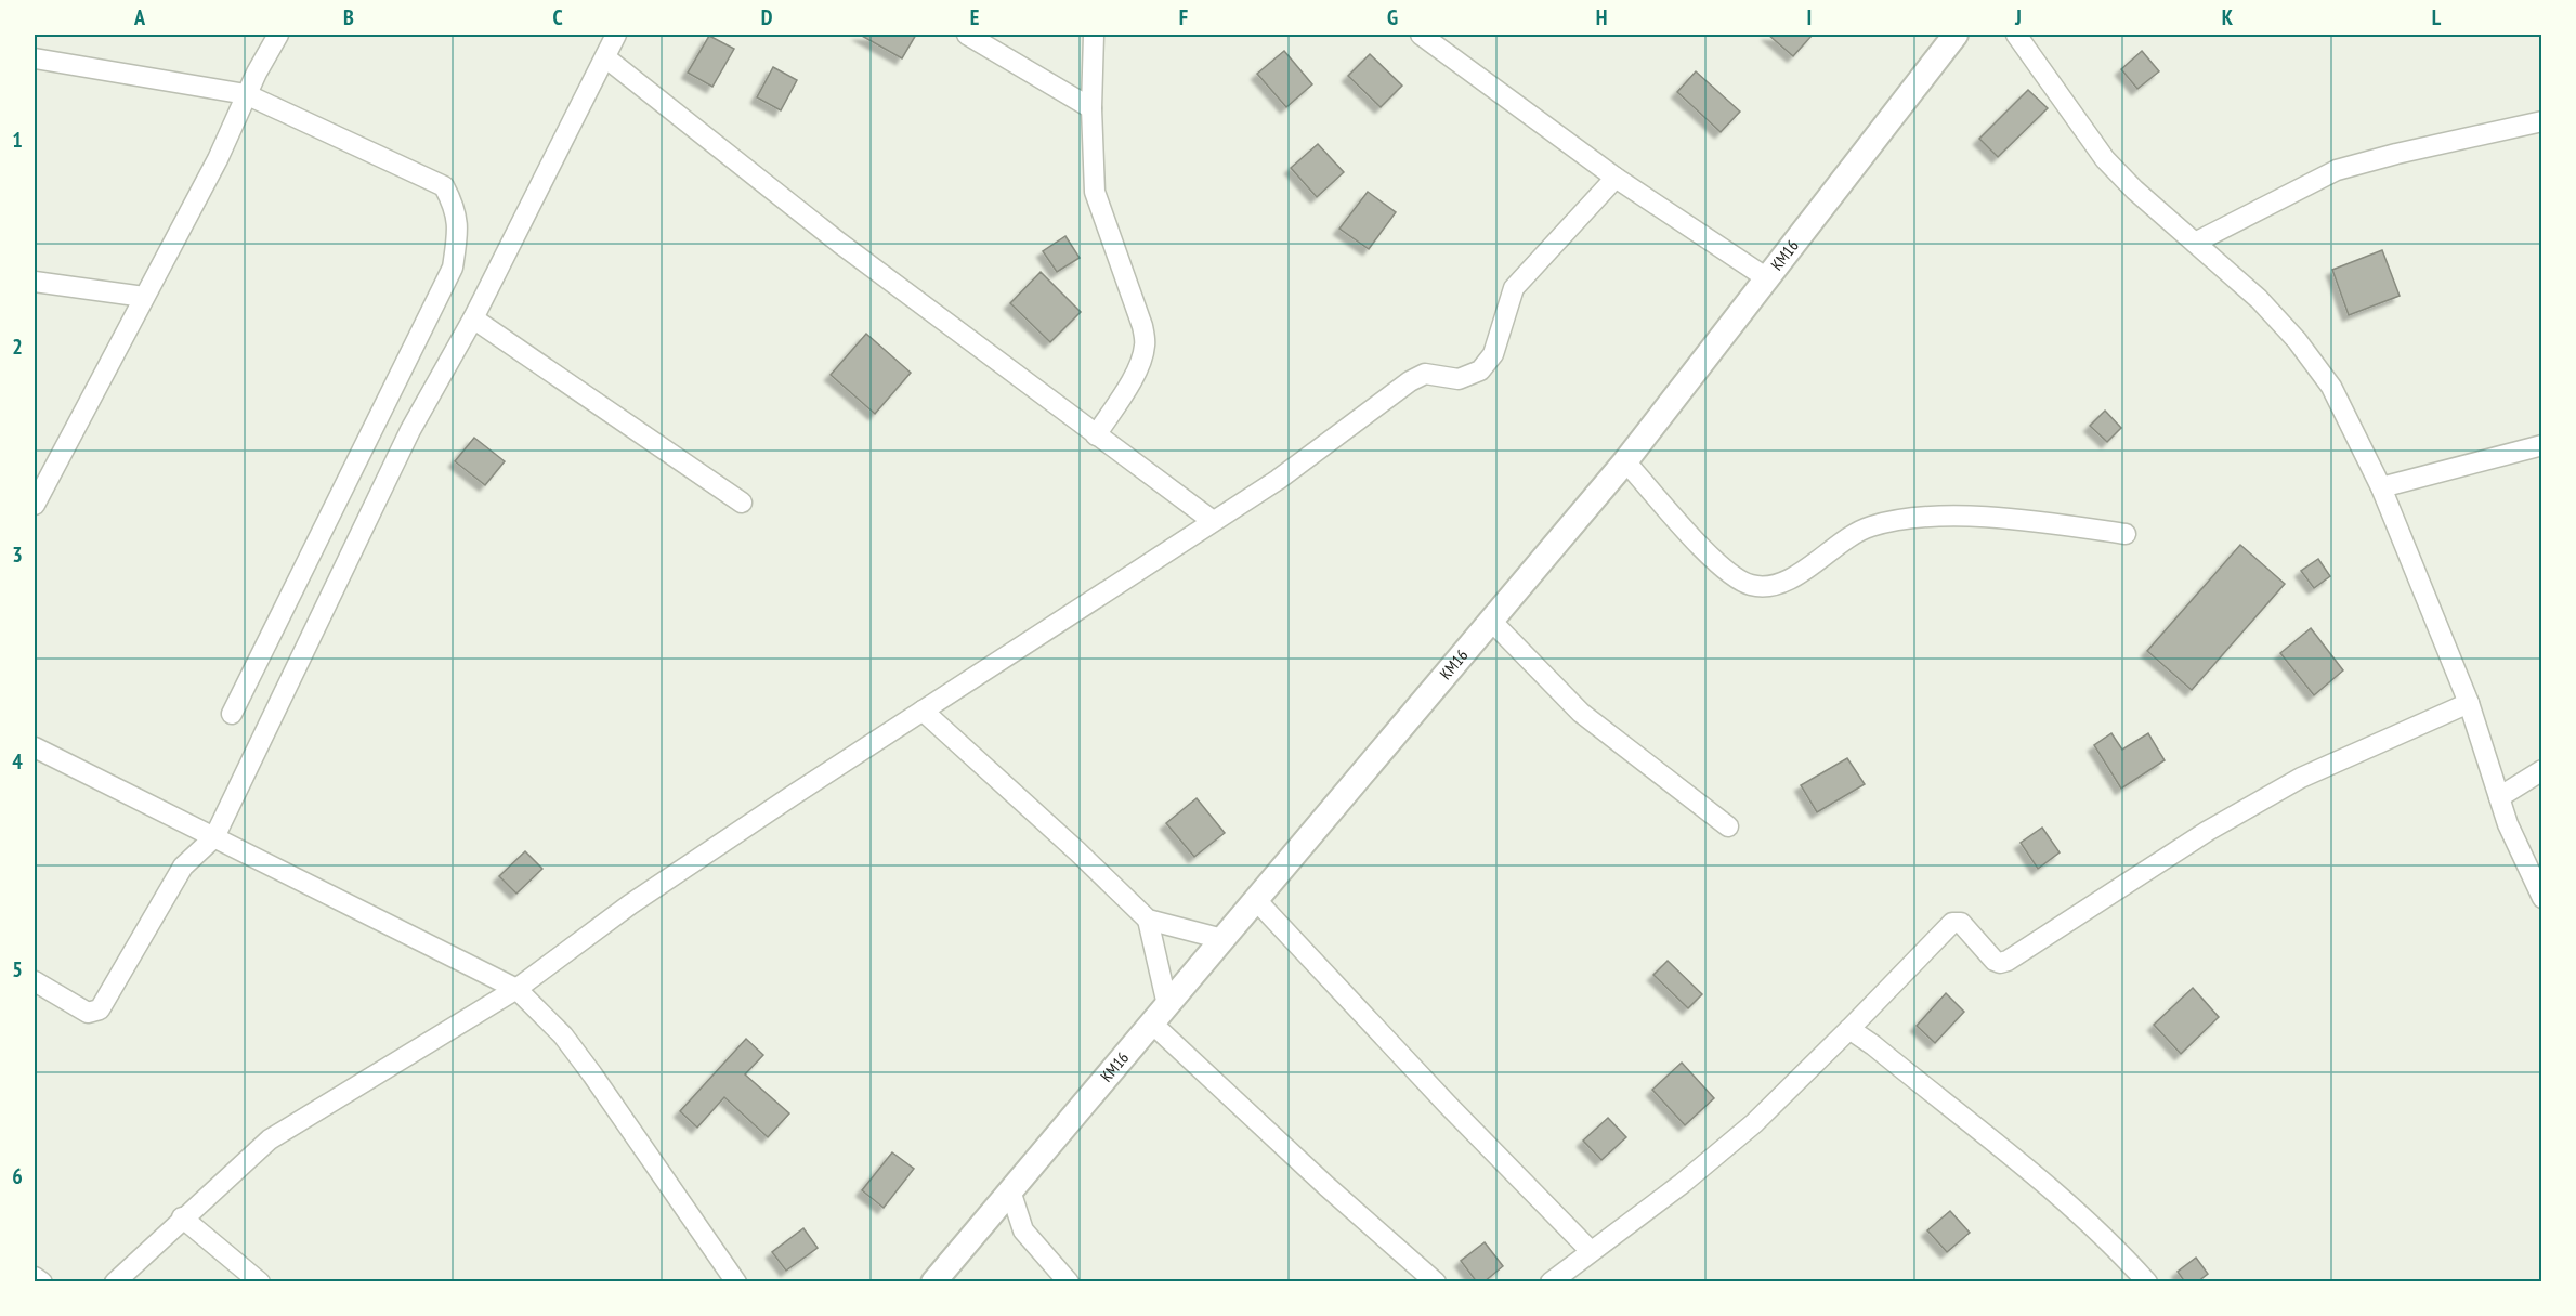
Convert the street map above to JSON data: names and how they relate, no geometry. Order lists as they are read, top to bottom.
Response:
{
  "streets": {
    "street": ["KM16"]
  },
  "grid": {
    "columns": [
      "A",
      "B",
      "C",
      "D",
      "E",
      "F",
      "G",
      "H",
      "I",
      "J",
      "K",
      "L"
    ],
    "rows": [
      "1",
      "2",
      "3",
      "4",
      "5",
      "6"
    ]
  }
}
